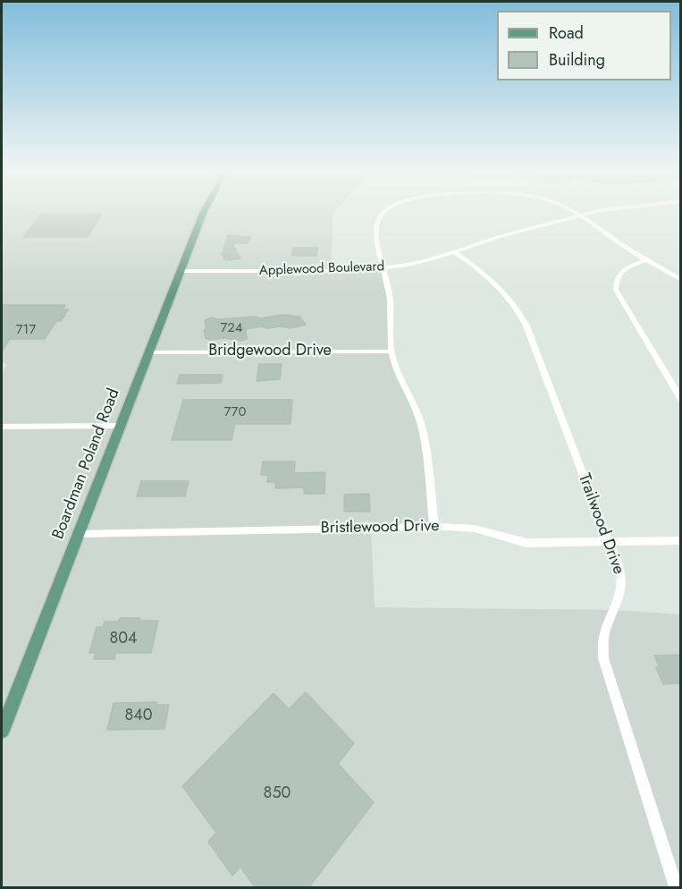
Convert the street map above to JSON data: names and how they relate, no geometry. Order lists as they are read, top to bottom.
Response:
{
  "streets": {
    "main road": ["Boardman Poland Road"],
    "street": [
      "Applewood Boulevard",
      "Bridgewood Drive",
      "Trailwood Drive",
      "Bristlewood Drive"
    ]
  },
  "crossings": [
    ["Applewood Boulevard", "Boardman Poland Road"],
    ["Applewood Boulevard", "Trailwood Drive"],
    ["Bridgewood Drive", "Boardman Poland Road"],
    ["Boardman Poland Road", "Bristlewood Drive"],
    ["Trailwood Drive", "Bristlewood Drive"]
  ],
  "house_numbers": [
    "724",
    "717",
    "770",
    "804",
    "840",
    "850"
  ],
  "legend": ["Road", "Building"]
}
